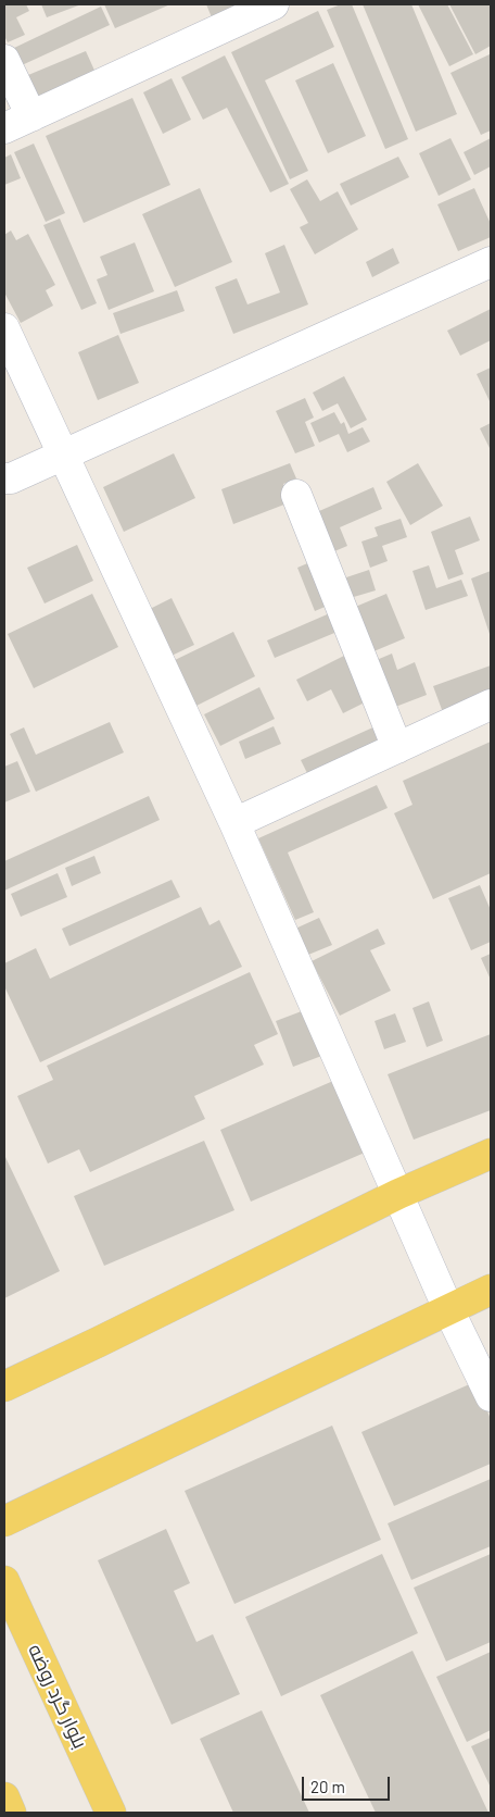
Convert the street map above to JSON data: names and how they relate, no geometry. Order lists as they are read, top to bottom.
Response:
{
  "streets": {
    "main road": ["بلوار گرد روضه"]
  },
  "scale_bar": "20 m"
}
